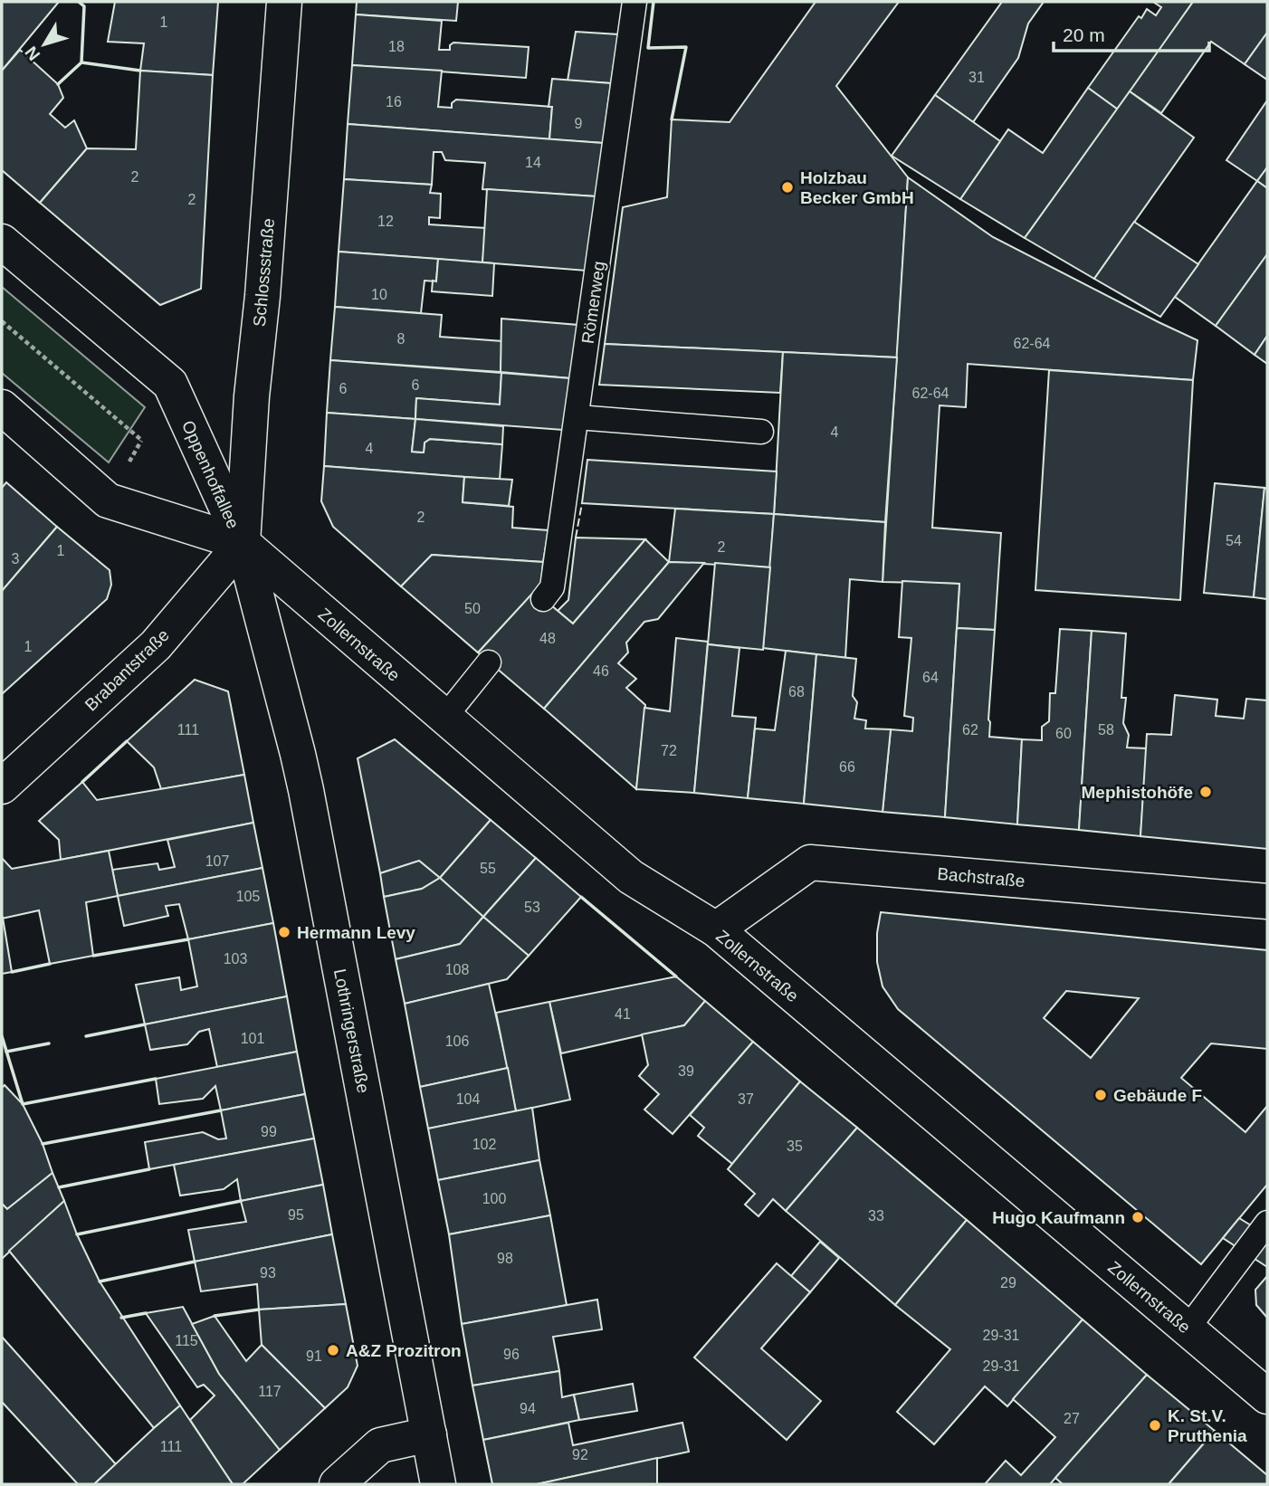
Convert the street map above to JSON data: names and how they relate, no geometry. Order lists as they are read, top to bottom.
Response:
{
  "streets": {
    "street": [
      "Schlossstraße",
      "Oppenhoffallee",
      "Zollernstraße",
      "Brabantstraße",
      "Bachstraße",
      "Lothringerstraße"
    ],
    "lane": ["Römerweg"]
  },
  "crossings": [
    ["Schlossstraße", "Oppenhoffallee"],
    ["Schlossstraße", "Zollernstraße"],
    ["Schlossstraße", "Brabantstraße"],
    ["Schlossstraße", "Lothringerstraße"],
    ["Oppenhoffallee", "Zollernstraße"],
    ["Oppenhoffallee", "Brabantstraße"],
    ["Oppenhoffallee", "Lothringerstraße"],
    ["Zollernstraße", "Brabantstraße"],
    ["Zollernstraße", "Bachstraße"],
    ["Zollernstraße", "Lothringerstraße"],
    ["Brabantstraße", "Lothringerstraße"]
  ],
  "places": [
    "Holzbau Becker GmbH",
    "Mephistohöfe",
    "Hermann Levy",
    "Gebäude F",
    "Hugo Kaufmann",
    "A&Z Prozitron",
    "K. St.V. Pruthenia"
  ],
  "house_numbers": [
    "1",
    "18",
    "31",
    "16",
    "9",
    "14",
    "2",
    "2",
    "12",
    "10",
    "8",
    "62-64",
    "6",
    "6",
    "62-64",
    "4",
    "4",
    "2",
    "54",
    "2",
    "1",
    "3",
    "50",
    "48",
    "1",
    "46",
    "64",
    "68",
    "111",
    "62",
    "58",
    "60",
    "72",
    "66",
    "107",
    "55",
    "105",
    "53",
    "103",
    "108",
    "41",
    "101",
    "106",
    "39",
    "104",
    "37",
    "99",
    "102",
    "35",
    "100",
    "95",
    "33",
    "98",
    "93",
    "29",
    "29-31",
    "115",
    "96",
    "91",
    "29-31",
    "117",
    "94",
    "27",
    "111",
    "92"
  ],
  "scale_bar": "20 m",
  "north": "bottom left"
}
